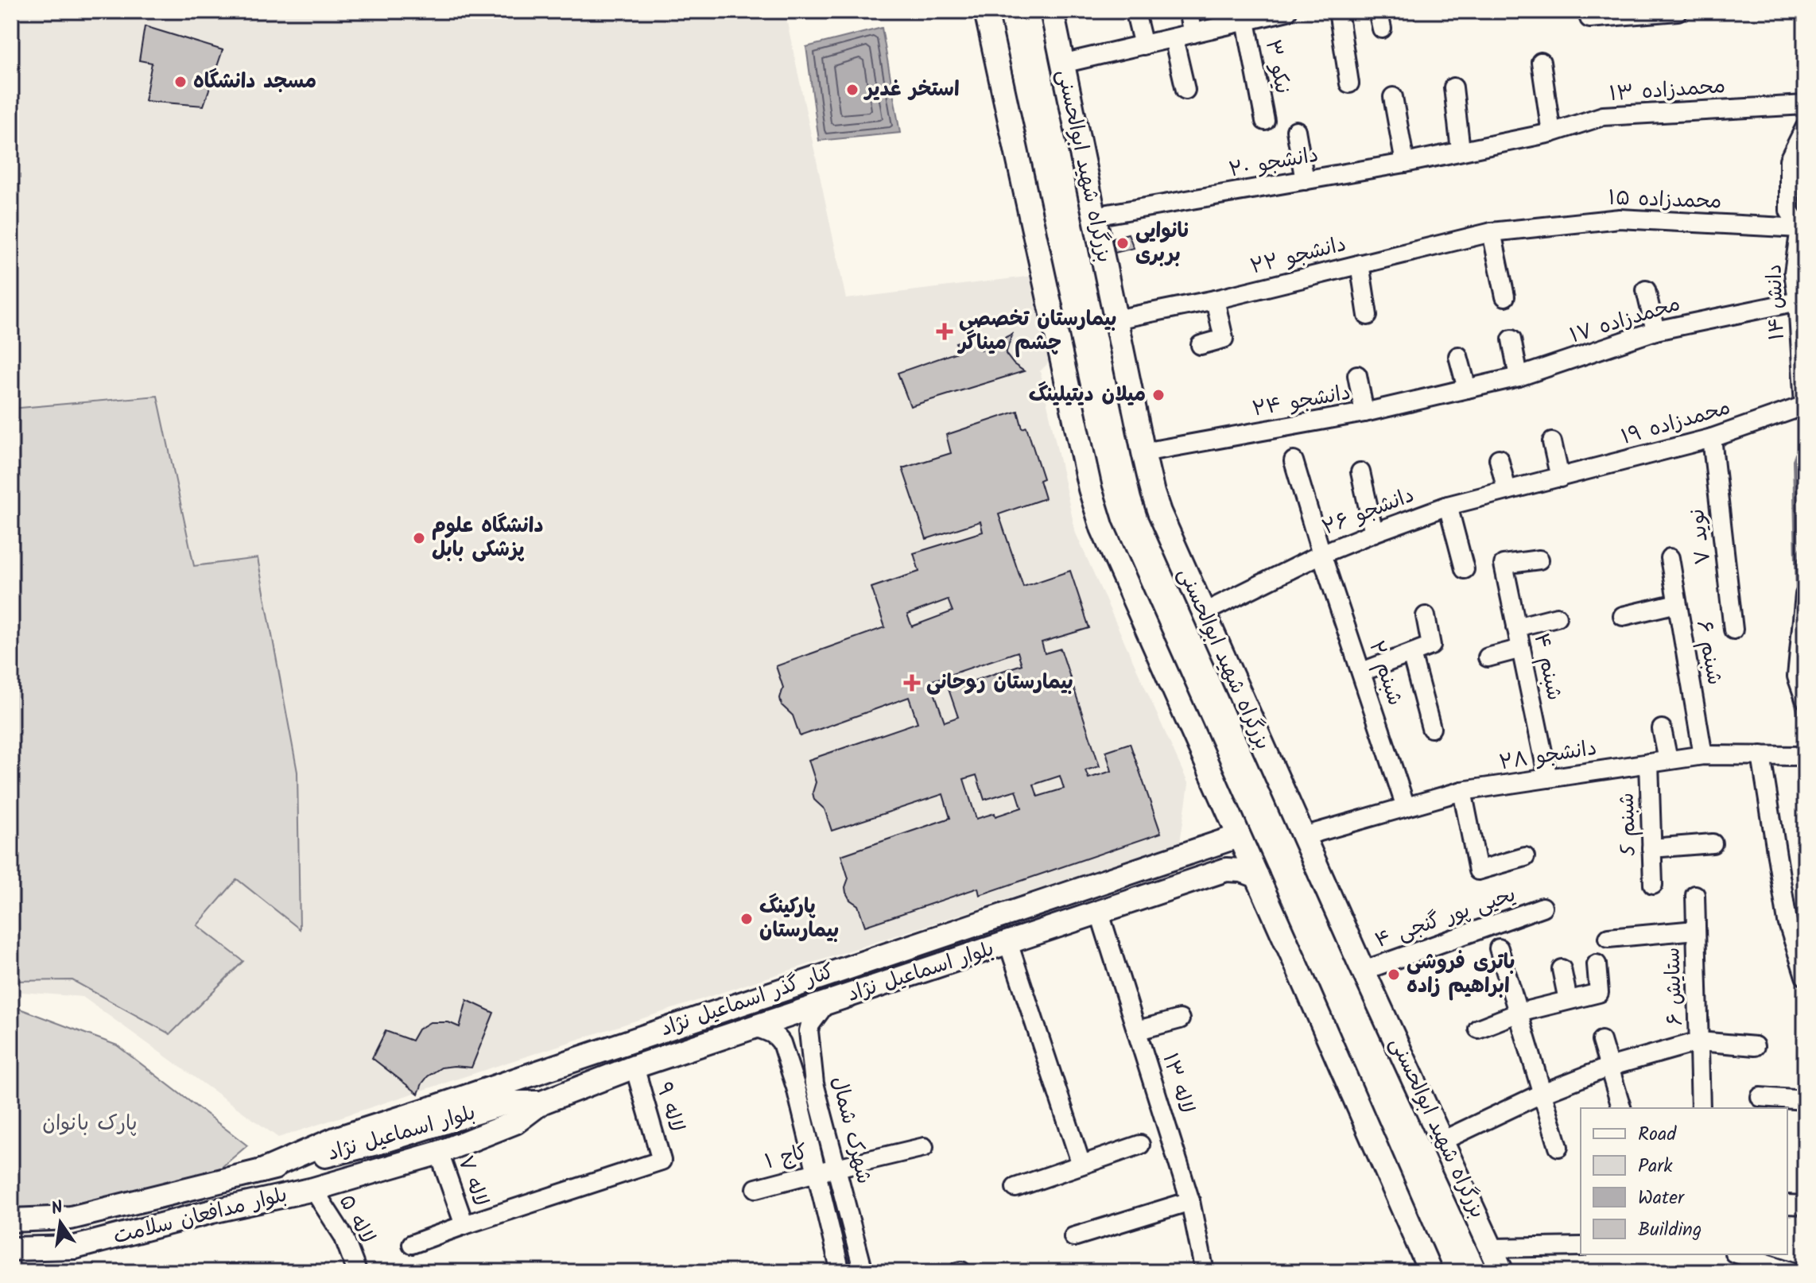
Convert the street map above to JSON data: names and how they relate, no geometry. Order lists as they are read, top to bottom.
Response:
{
  "streets": {
    "main road": [
      "بزرگراه شهید ابوالحسنی",
      "بلوار اسماعیل نژاد",
      "کنار گذر اسماعیل نژاد",
      "بلوار مدافعان سلامت"
    ],
    "street": [
      "نیکو ۳",
      "محمدزاده ۱۳",
      "دانشجو ۲۰",
      "محمدزاده ۱۵",
      "دانشجو ۲۲",
      "دانش ۱۴",
      "محمدزاده ۱۷",
      "دانشجو ۲۴",
      "محمدزاده ۱۹",
      "دانشجو ۲۶",
      "نوید ۷",
      "شبنم ۶",
      "شبنم ۴",
      "شبنم ۲",
      "دانشجو ۲۸",
      "شبنم 5",
      "یحیی پور گنجی ۴",
      "ستایش ۶",
      "لاله ۱۳",
      "لاله ۹",
      "شهرک شمال",
      "کاج ۱",
      "لاله ۷",
      "لاله ۵"
    ]
  },
  "crossings": [
    ["محمدزاده ۱۳", "دانشجو ۲۰"],
    ["دانشجو ۲۰", "بزرگراه شهید ابوالحسنی"],
    ["بزرگراه شهید ابوالحسنی", "دانشجو ۲۲"],
    ["بزرگراه شهید ابوالحسنی", "دانشجو ۲۴"],
    ["بزرگراه شهید ابوالحسنی", "دانشجو ۲۶"],
    ["بزرگراه شهید ابوالحسنی", "دانشجو ۲۸"],
    ["بزرگراه شهید ابوالحسنی", "یحیی پور گنجی ۴"],
    ["محمدزاده ۱۵", "دانشجو ۲۲"],
    ["محمدزاده ۱۵", "دانش ۱۴"],
    ["دانش ۱۴", "محمدزاده ۱۷"],
    ["دانش ۱۴", "محمدزاده ۱۹"],
    ["محمدزاده ۱۷", "دانشجو ۲۴"],
    ["محمدزاده ۱۹", "دانشجو ۲۶"],
    ["محمدزاده ۱۹", "نوید ۷"],
    ["دانشجو ۲۶", "شبنم ۲"],
    ["شبنم ۶", "دانشجو ۲۸"],
    ["شبنم ۴", "دانشجو ۲۸"],
    ["شبنم ۲", "دانشجو ۲۸"],
    ["دانشجو ۲۸", "شبنم 5"],
    ["بلوار اسماعیل نژاد", "کنار گذر اسماعیل نژاد"],
    ["بلوار اسماعیل نژاد", "لاله ۱۳"],
    ["بلوار اسماعیل نژاد", "لاله ۹"],
    ["بلوار اسماعیل نژاد", "شهرک شمال"],
    ["بلوار اسماعیل نژاد", "لاله ۷"],
    ["بلوار اسماعیل نژاد", "بلوار مدافعان سلامت"],
    ["بلوار اسماعیل نژاد", "لاله ۵"],
    ["کنار گذر اسماعیل نژاد", "بلوار مدافعان سلامت"],
    ["لاله ۹", "لاله ۷"],
    ["شهرک شمال", "کاج ۱"],
    ["بلوار مدافعان سلامت", "لاله ۵"]
  ],
  "parks": ["پارک بانوان"],
  "places": {
    "other": [
      "مسجد دانشگاه",
      "استخر غدیر",
      "نانوایی بربری",
      "میلان دیتیلینگ",
      "دانشگاه علوم پزشکی بابل",
      "پارکینگ بیمارستان",
      "باتری فروشی ابراهیم زاده"
    ],
    "health": ["بیمارستان تخصصی چشم میناگر", "بیمارستان روحانی"]
  },
  "legend": [
    "Road",
    "Park",
    "Water",
    "Building"
  ],
  "north": "top"
}
